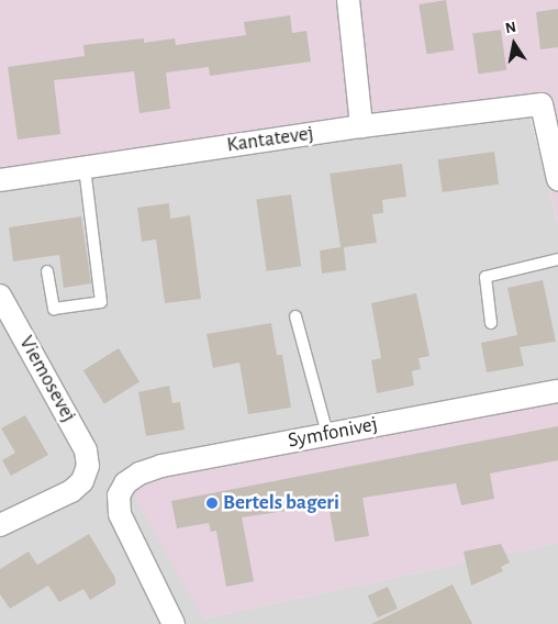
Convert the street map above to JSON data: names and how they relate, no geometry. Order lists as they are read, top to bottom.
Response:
{
  "streets": {
    "street": ["Kantatevej", "Viemosevej", "Symfonivej"]
  },
  "places": ["Bertels bageri"],
  "north": "top"
}
